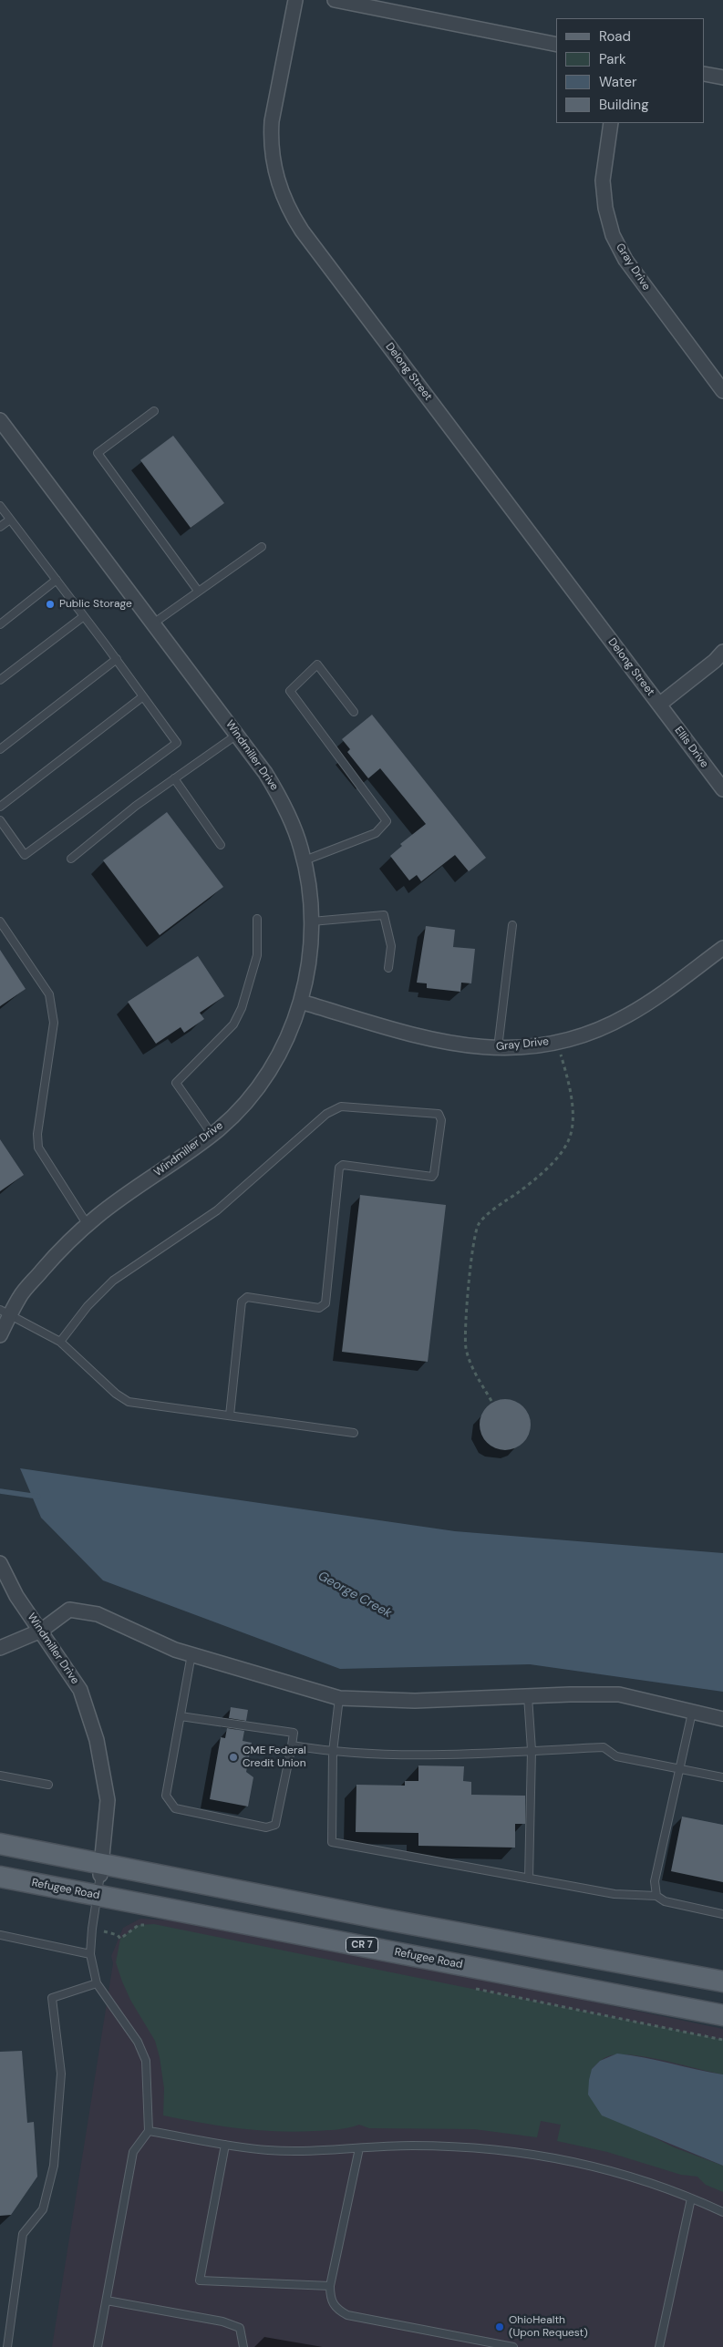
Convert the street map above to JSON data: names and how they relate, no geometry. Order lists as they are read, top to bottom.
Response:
{
  "streets": {
    "main road": ["Refugee Road", "CR 7"],
    "street": [
      "Gray Drive",
      "Delong Street",
      "Ellis Drive",
      "Windmiller Drive"
    ]
  },
  "crossings": [
    ["Gray Drive", "Windmiller Drive"],
    ["Delong Street", "Ellis Drive"]
  ],
  "water": ["George Creek"],
  "places": ["Public Storage", "CME Federal Credit Union", "OhioHealth (Upon Request)"],
  "legend": [
    "Road",
    "Park",
    "Water",
    "Building"
  ]
}
